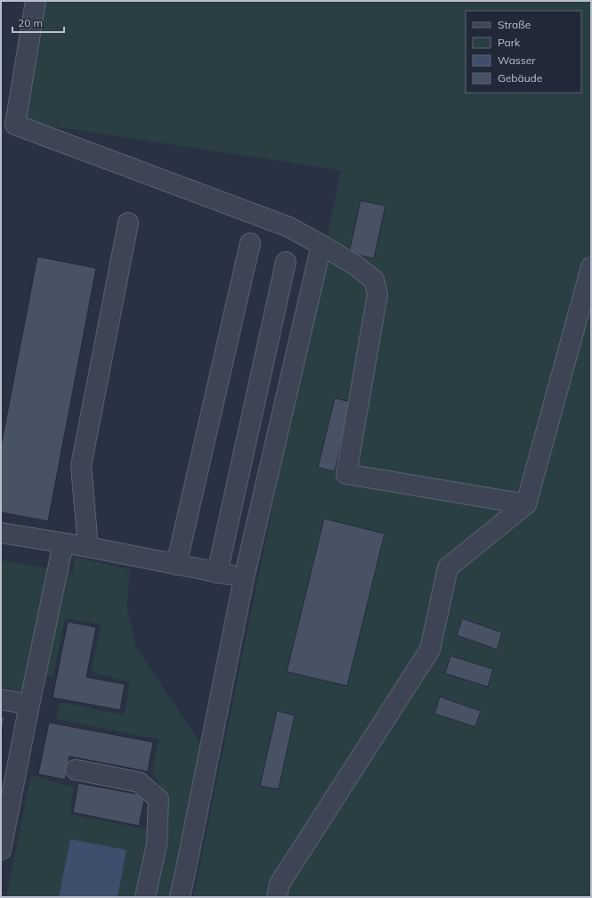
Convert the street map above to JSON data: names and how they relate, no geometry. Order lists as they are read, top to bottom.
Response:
{
  "legend": [
    "Straße",
    "Park",
    "Wasser",
    "Gebäude"
  ],
  "scale_bar": "20 m"
}
